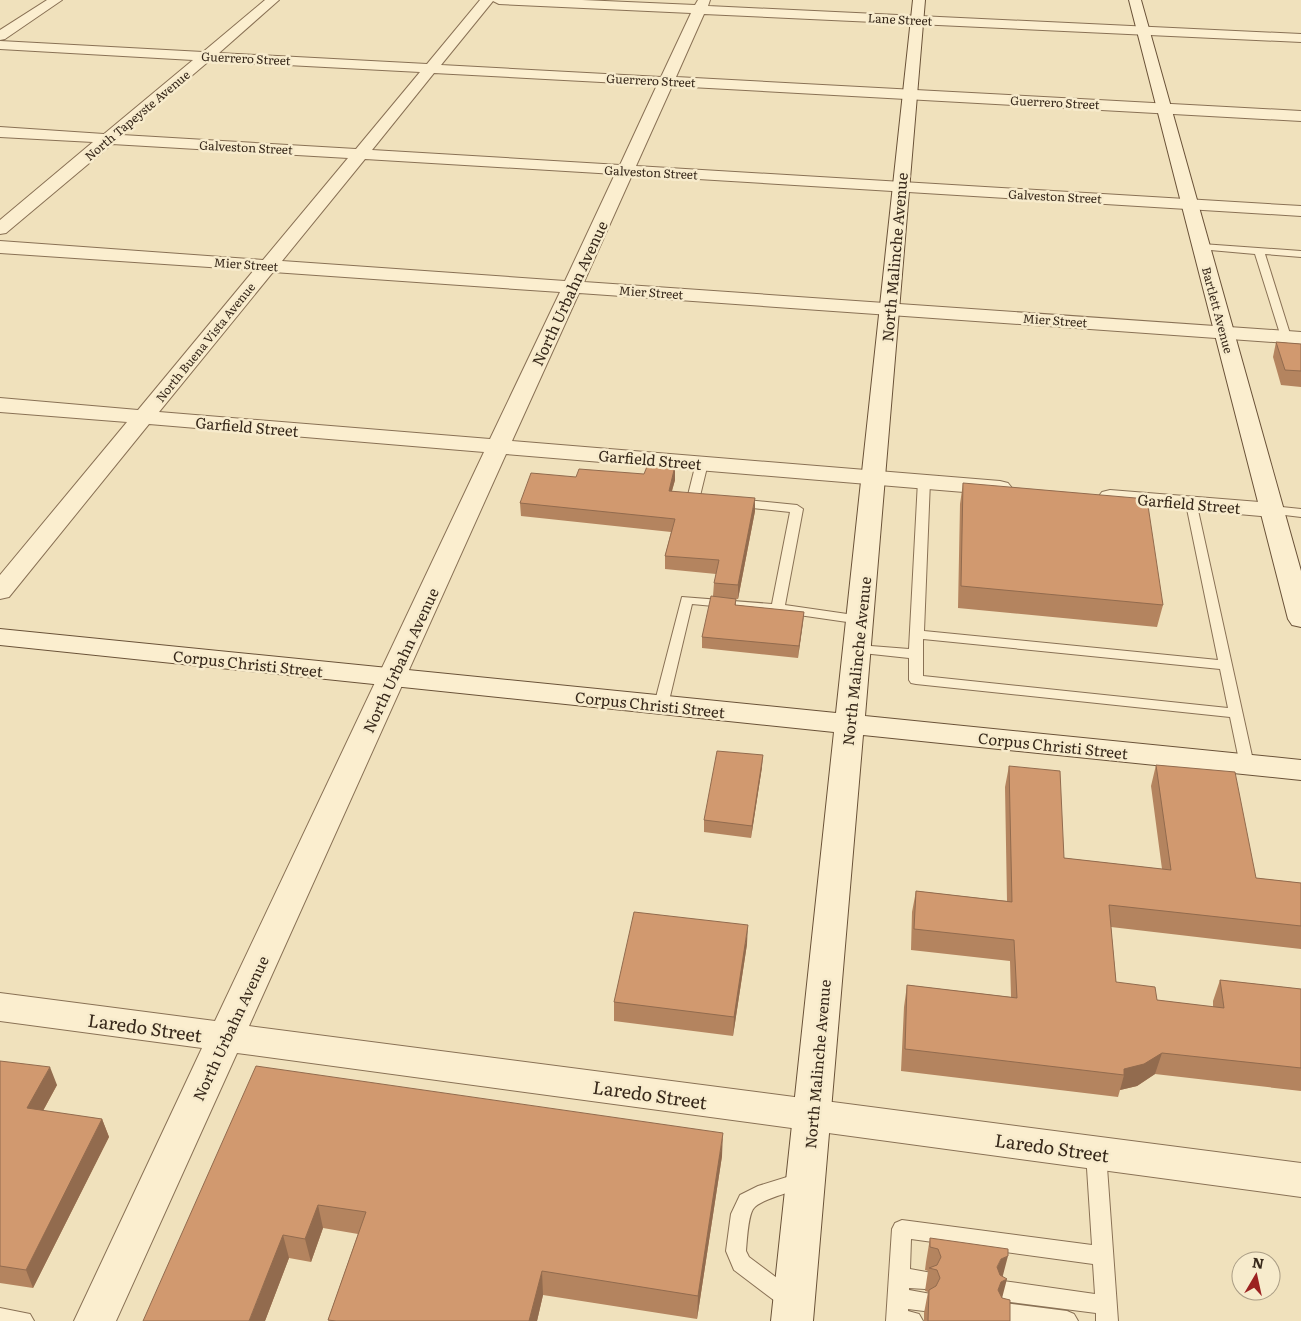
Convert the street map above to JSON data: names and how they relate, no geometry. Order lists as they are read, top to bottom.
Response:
{
  "streets": {
    "street": [
      "Lane Street",
      "Guerrero Street",
      "North Tapeyste Avenue",
      "Galveston Street",
      "North Malinche Avenue",
      "Mier Street",
      "North Urbahn Avenue",
      "Bartlett Avenue",
      "North Buena Vista Avenue",
      "Garfield Street",
      "Corpus Christi Street",
      "Laredo Street"
    ]
  },
  "crossings": [
    ["Lane Street", "North Malinche Avenue"],
    ["Lane Street", "North Urbahn Avenue"],
    ["Lane Street", "Bartlett Avenue"],
    ["Guerrero Street", "North Tapeyste Avenue"],
    ["Guerrero Street", "North Malinche Avenue"],
    ["Guerrero Street", "North Urbahn Avenue"],
    ["Guerrero Street", "Bartlett Avenue"],
    ["Guerrero Street", "North Buena Vista Avenue"],
    ["North Tapeyste Avenue", "Galveston Street"],
    ["Galveston Street", "North Malinche Avenue"],
    ["Galveston Street", "North Urbahn Avenue"],
    ["Galveston Street", "Bartlett Avenue"],
    ["Galveston Street", "North Buena Vista Avenue"],
    ["North Malinche Avenue", "Mier Street"],
    ["North Malinche Avenue", "Garfield Street"],
    ["North Malinche Avenue", "Corpus Christi Street"],
    ["North Malinche Avenue", "Laredo Street"],
    ["Mier Street", "North Urbahn Avenue"],
    ["Mier Street", "Bartlett Avenue"],
    ["Mier Street", "North Buena Vista Avenue"],
    ["North Urbahn Avenue", "Garfield Street"],
    ["North Urbahn Avenue", "Corpus Christi Street"],
    ["North Urbahn Avenue", "Laredo Street"],
    ["Bartlett Avenue", "Garfield Street"],
    ["North Buena Vista Avenue", "Garfield Street"]
  ],
  "north": "top"
}
